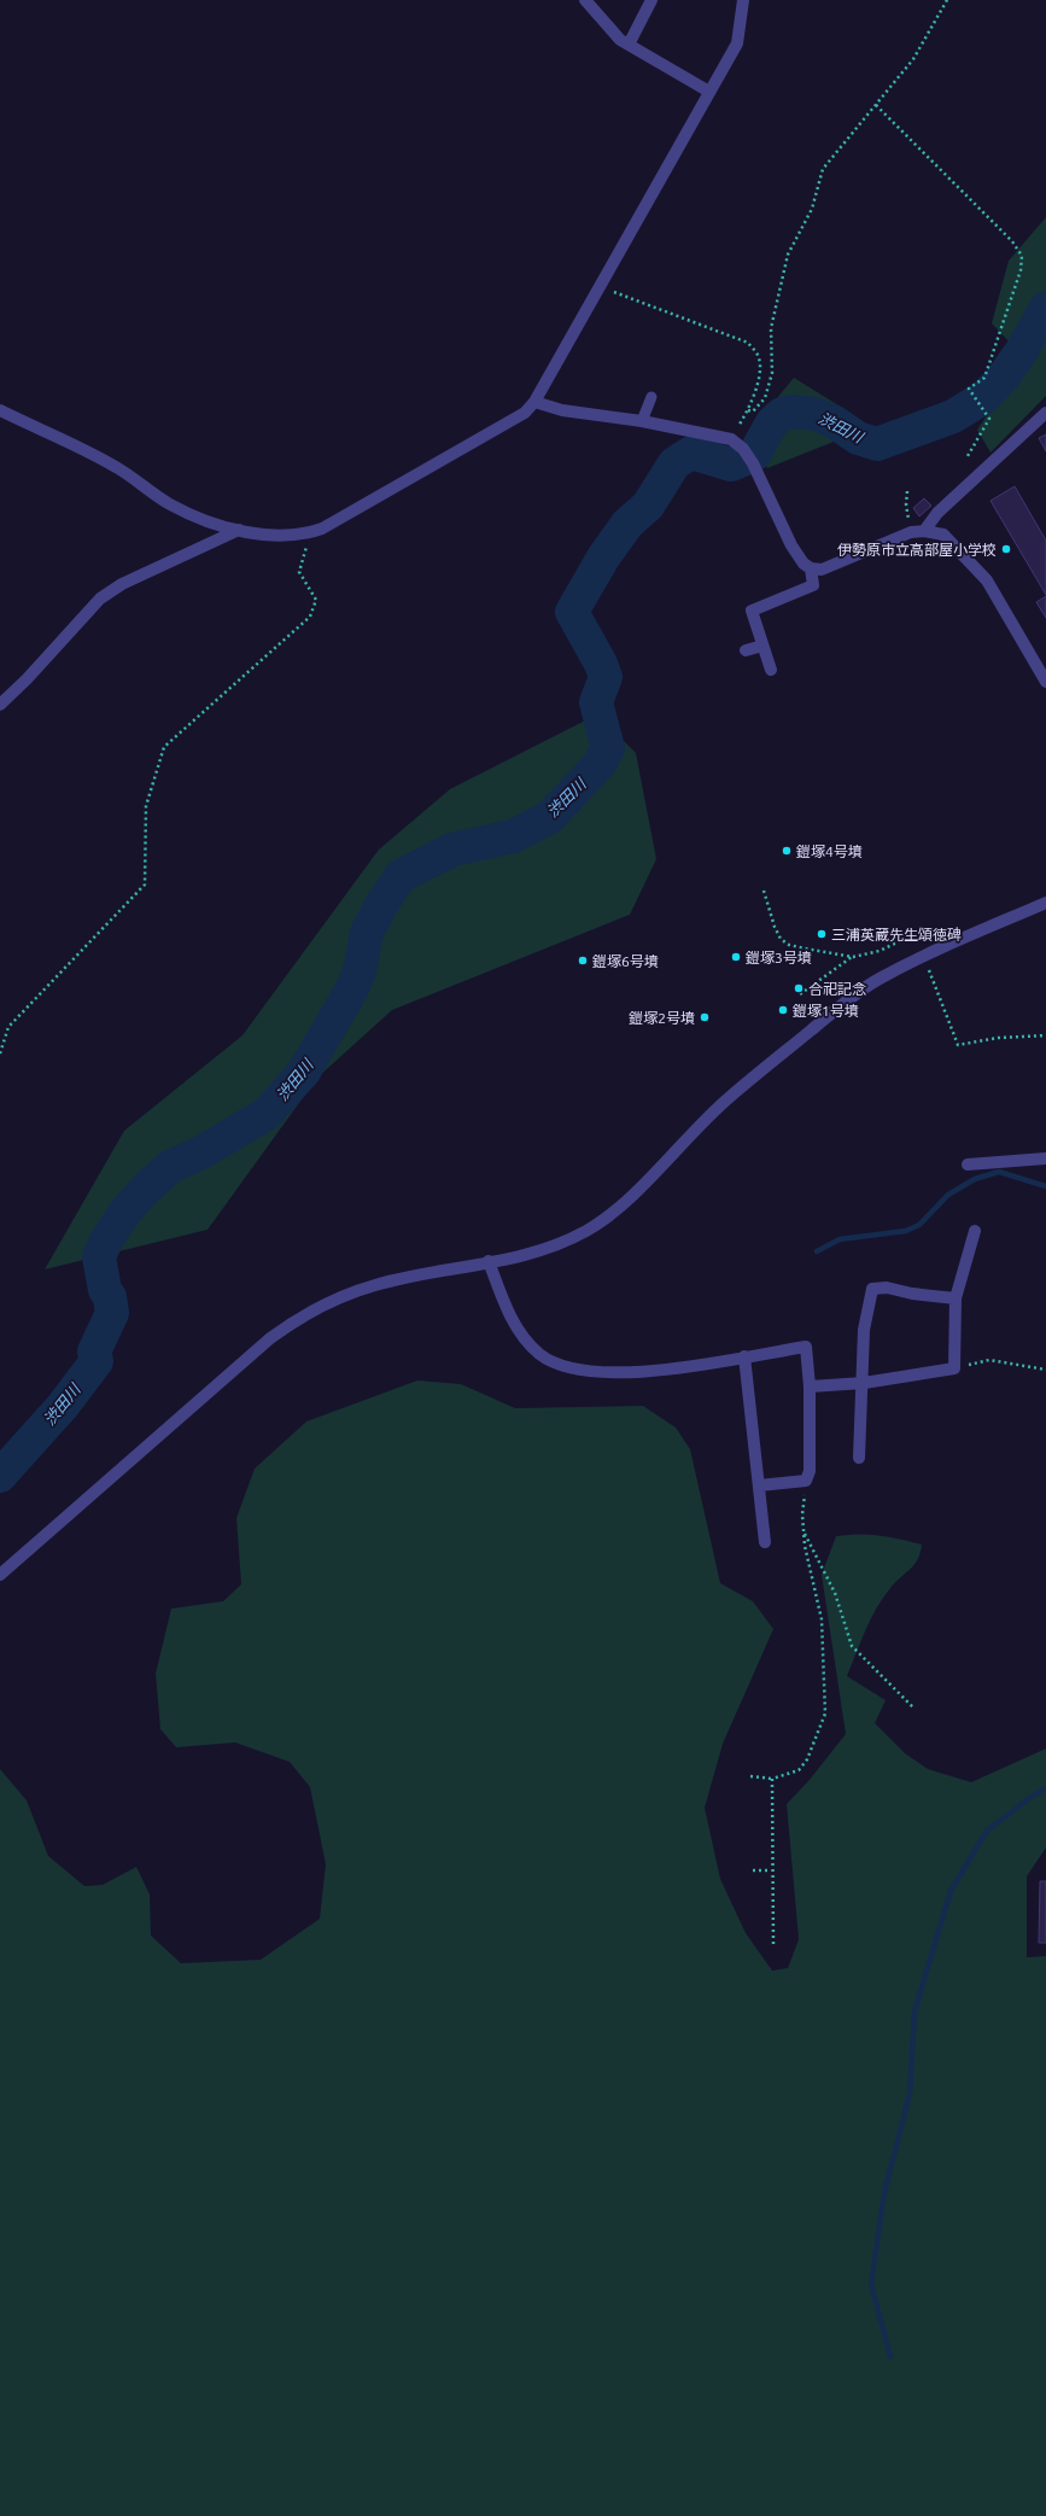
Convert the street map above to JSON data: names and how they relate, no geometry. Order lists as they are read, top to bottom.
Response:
{
  "water": ["渋田川"],
  "places": [
    "伊勢原市立高部屋小学校",
    "鎧塚4号墳",
    "三浦英蔵先生頌徳碑",
    "鎧塚3号墳",
    "鎧塚6号墳",
    "合祀記念",
    "鎧塚1号墳",
    "鎧塚2号墳"
  ]
}
